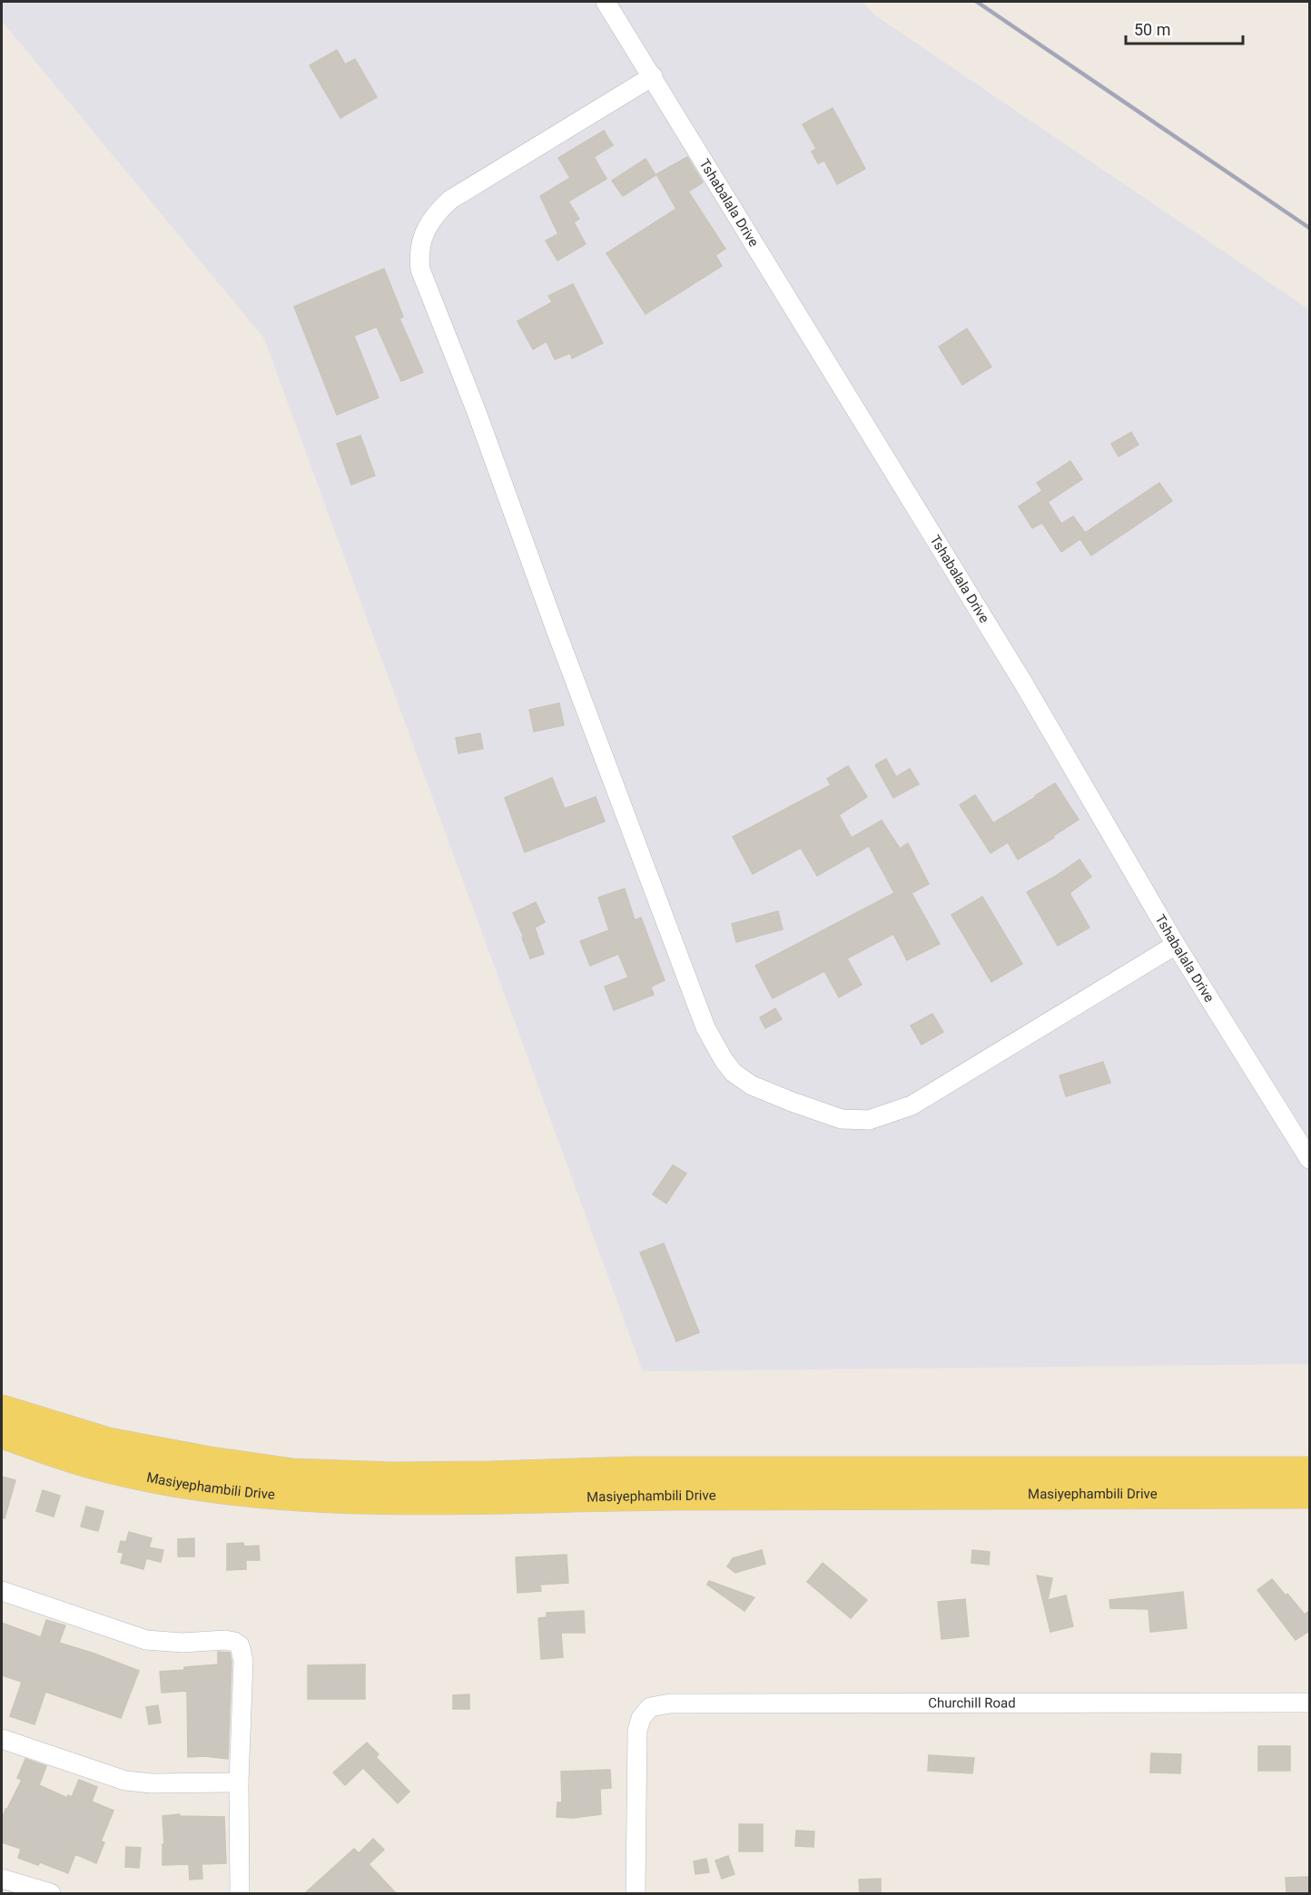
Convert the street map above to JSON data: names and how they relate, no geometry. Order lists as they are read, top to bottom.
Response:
{
  "streets": {
    "main road": ["Masiyephambili Drive"],
    "street": ["Tshabalala Drive", "Churchill Road"]
  },
  "scale_bar": "50 m"
}
